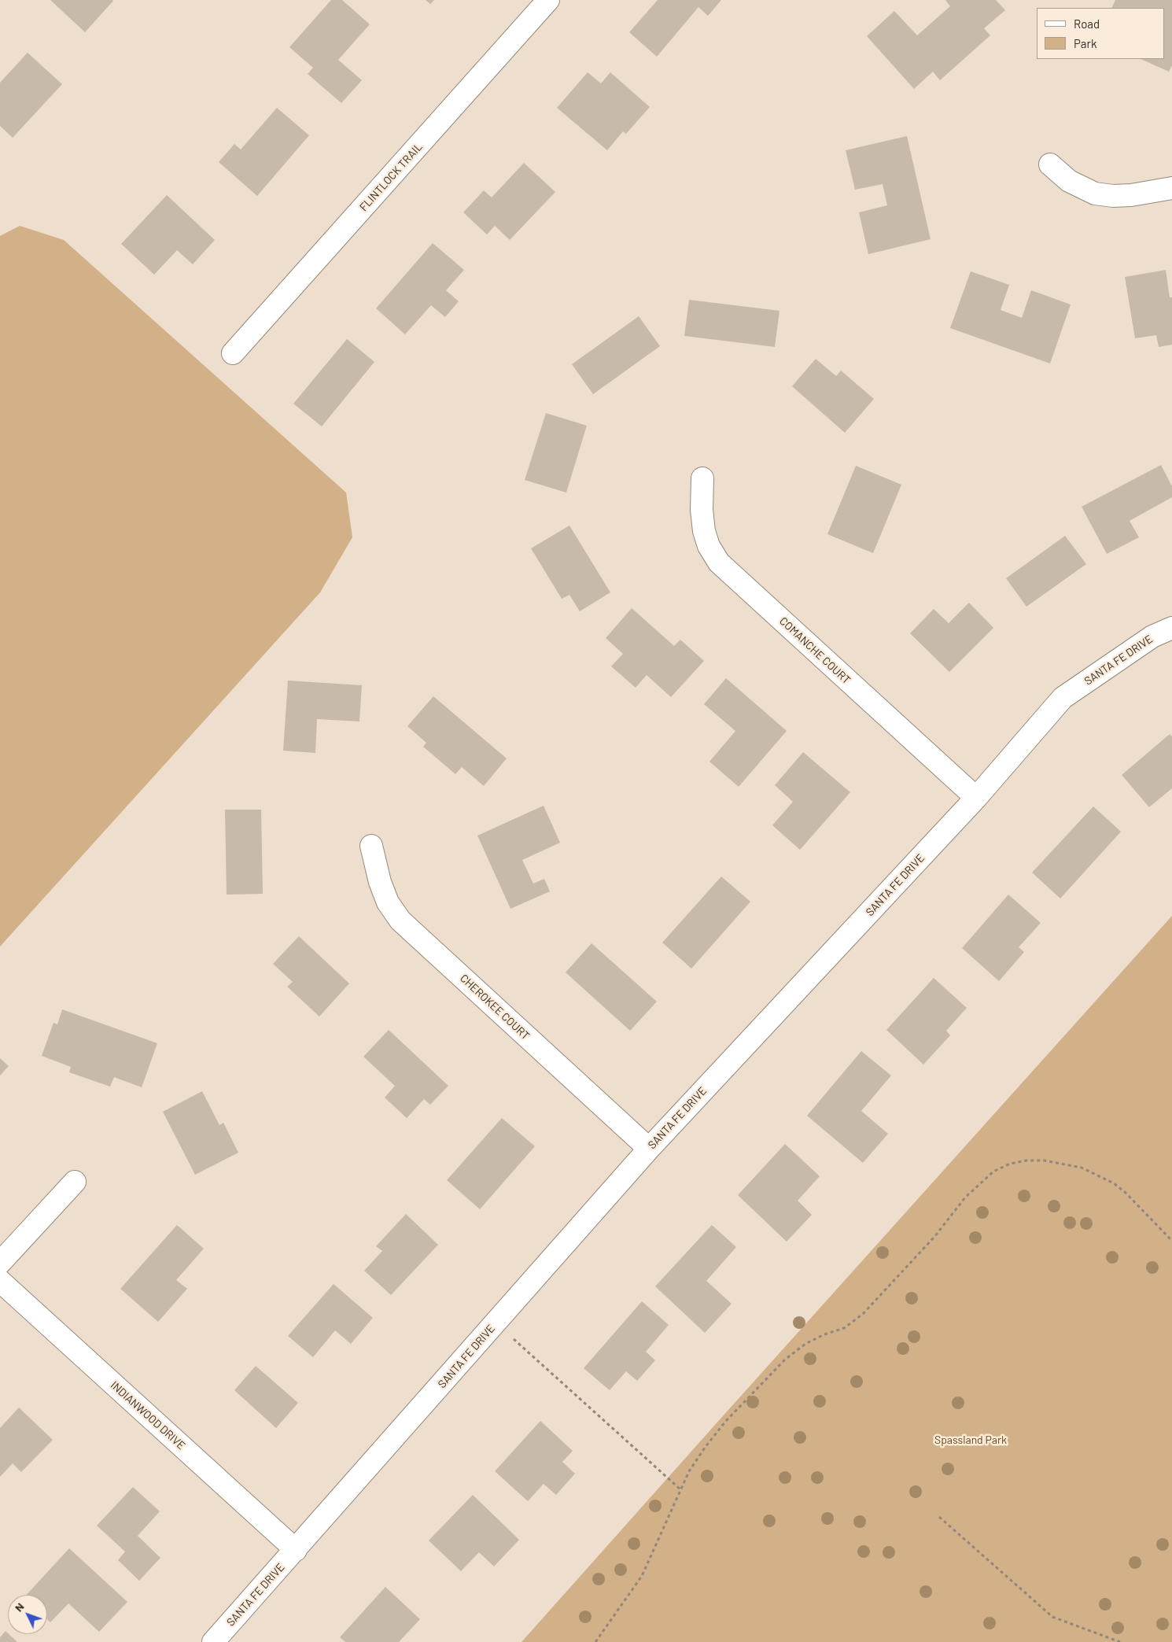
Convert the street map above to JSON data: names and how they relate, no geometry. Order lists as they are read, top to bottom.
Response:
{
  "streets": {
    "street": [
      "FLINTLOCK TRAIL",
      "COMANCHE COURT",
      "SANTA FE DRIVE",
      "CHEROKEE COURT",
      "INDIANWOOD DRIVE"
    ]
  },
  "crossings": [
    ["COMANCHE COURT", "SANTA FE DRIVE"],
    ["SANTA FE DRIVE", "CHEROKEE COURT"],
    ["SANTA FE DRIVE", "INDIANWOOD DRIVE"]
  ],
  "parks": ["Spassland Park"],
  "legend": ["Road", "Park"],
  "north": "top left"
}
